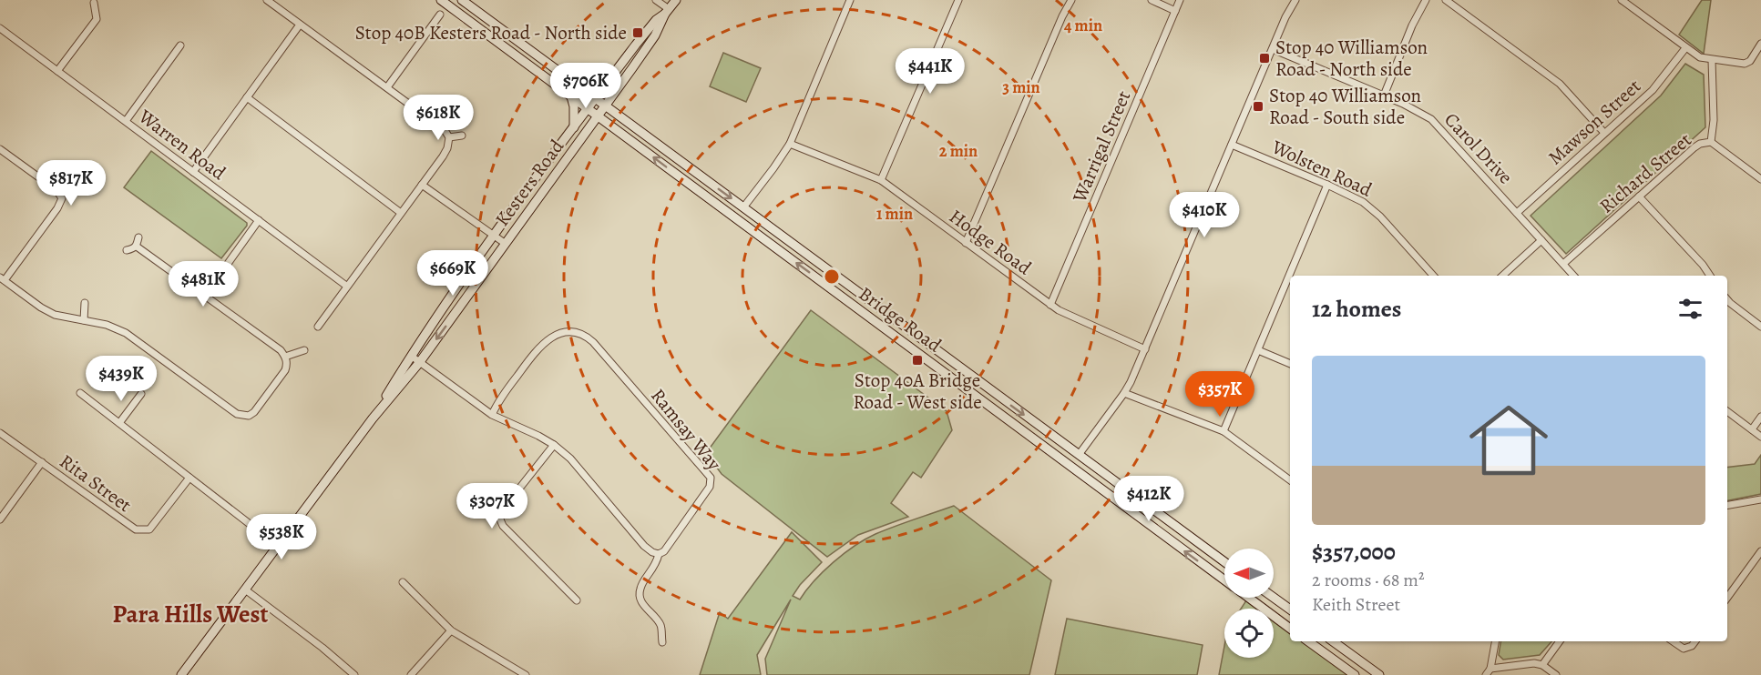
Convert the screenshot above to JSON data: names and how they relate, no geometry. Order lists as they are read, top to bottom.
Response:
{
  "streets": {
    "main road": ["Kesters Road", "Bridge Road"],
    "street": [
      "Mawson Street",
      "Warren Road",
      "Warrigal Street",
      "Carol Drive",
      "Wolsten Road",
      "Richard Street",
      "Hodge Road",
      "Ramsay Way",
      "Rita Street"
    ]
  },
  "crossings": [
    ["Mawson Street", "Carol Drive"],
    ["Warrigal Street", "Hodge Road"],
    ["Carol Drive", "Richard Street"],
    ["Kesters Road", "Bridge Road"]
  ],
  "districts": ["Para Hills West"],
  "places": {
    "transit": [
      "Stop 40B Kesters Road - North side",
      "Stop 40 Williamson Road - North side",
      "Stop 40 Williamson Road - South side",
      "Stop 40A Bridge Road - West side"
    ]
  },
  "north": "left",
  "page": {
    "price": [
      "$441K",
      "$706K",
      "$618K",
      "$817K",
      "$410K",
      "$669K",
      "$481K",
      "$439K",
      "$357K",
      "$412K",
      "$307K",
      "$538K"
    ],
    "heading": "12 homes",
    "list": [
      {
        "name": "$357,000",
        "note": "2 rooms · 68 m² · Keith Street"
      }
    ]
  },
  "rings": [
    "4 min",
    "3 min",
    "2 min",
    "1 min"
  ]
}
